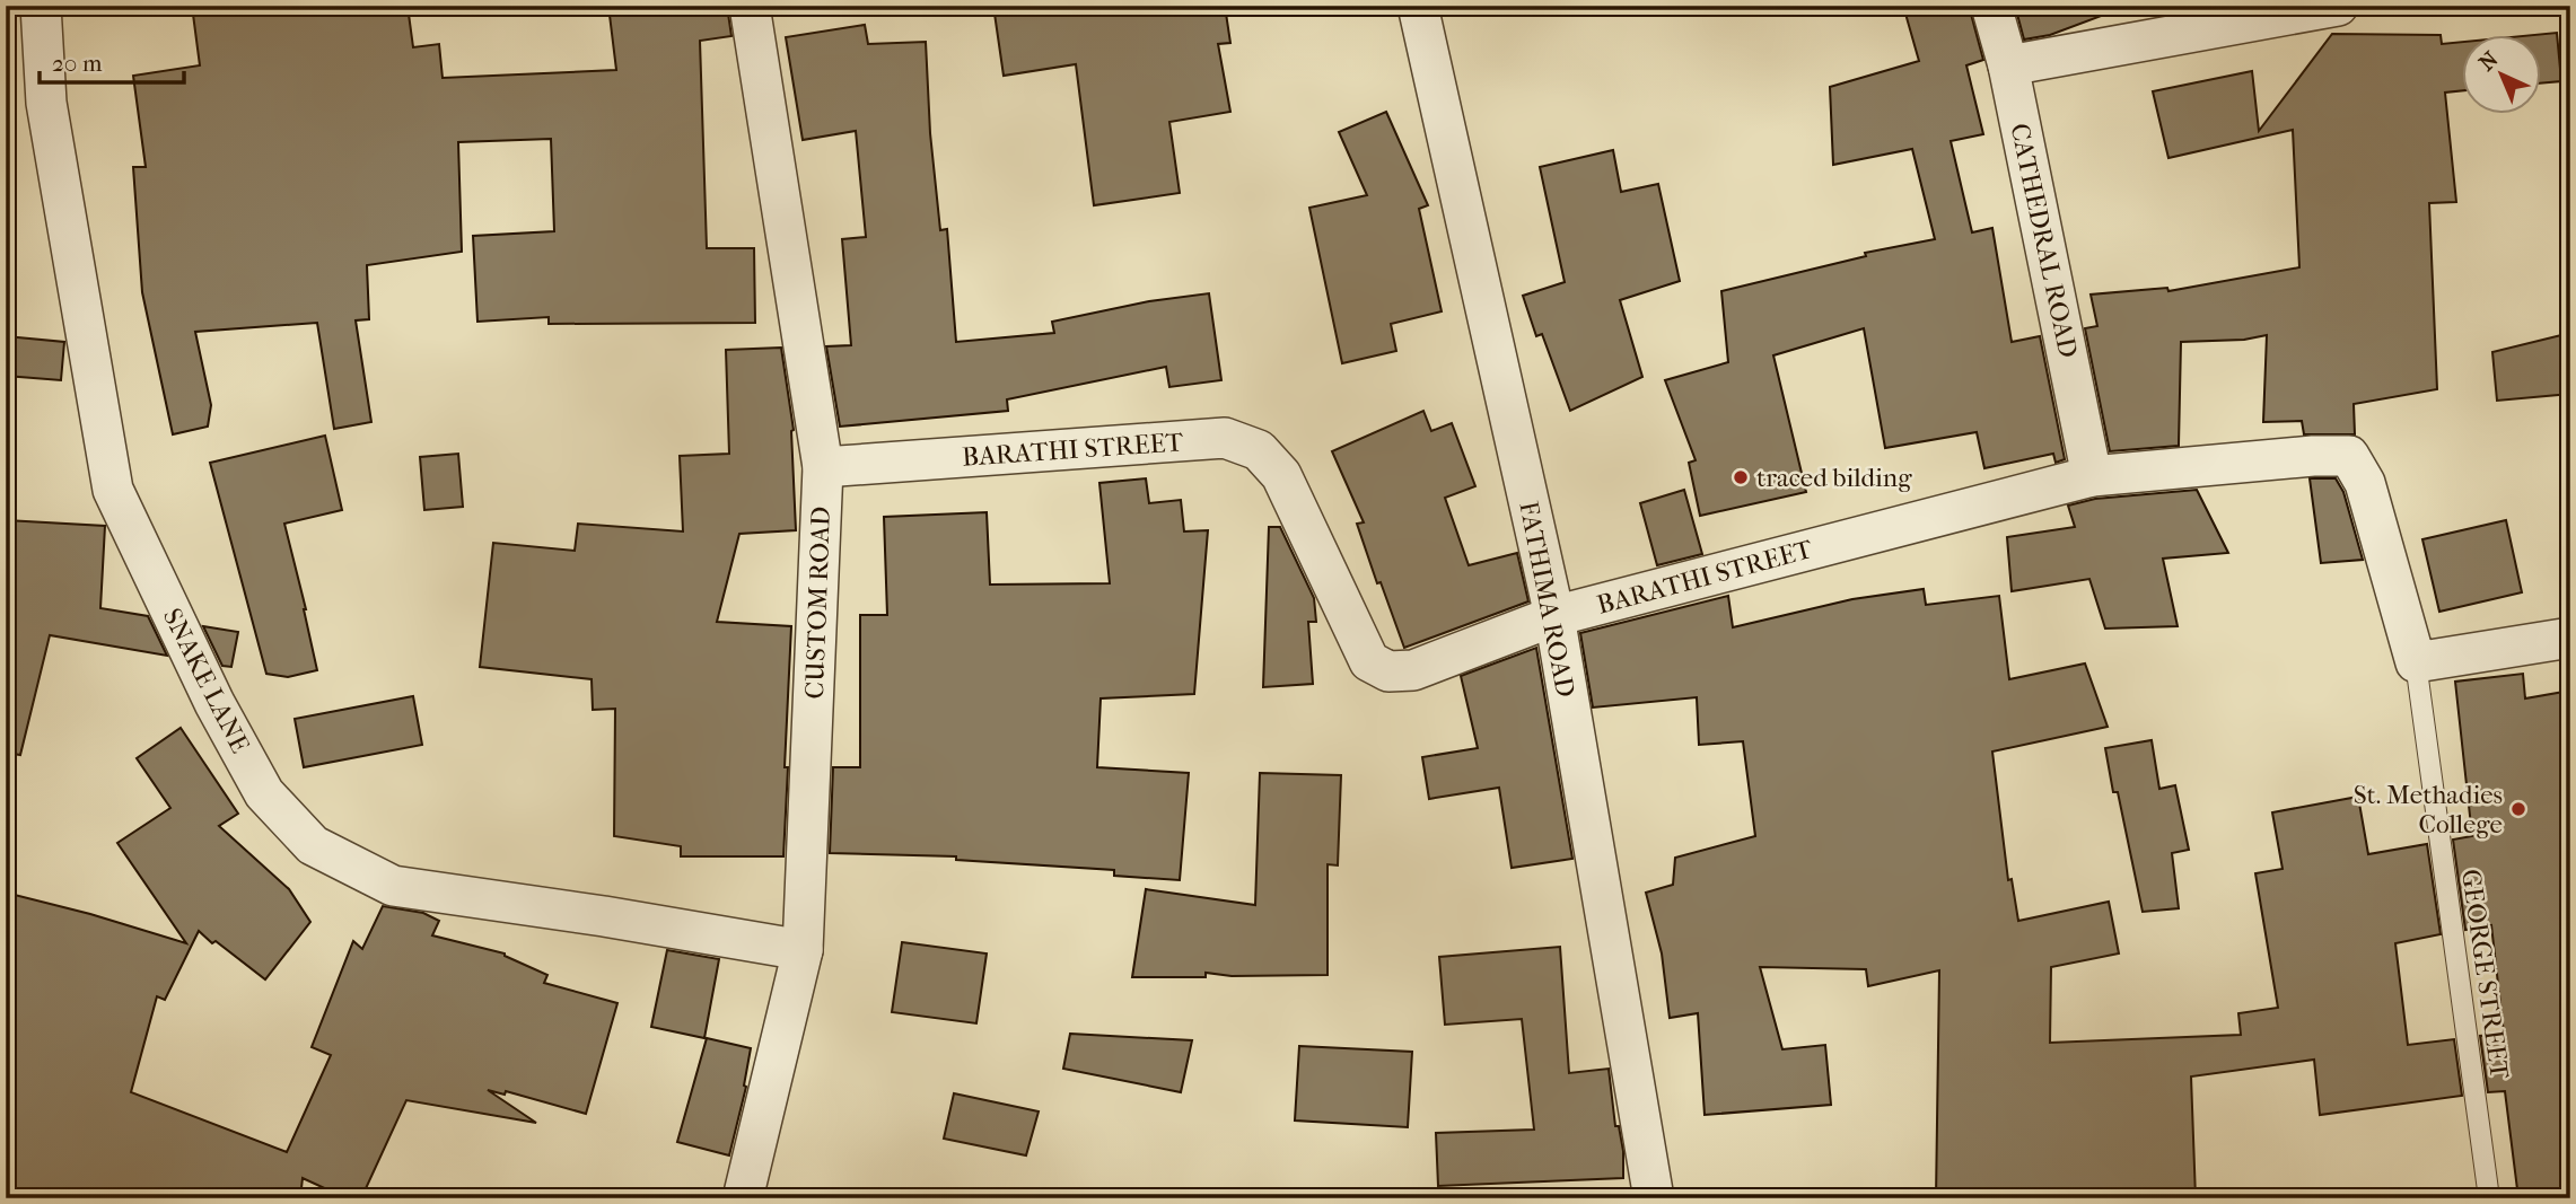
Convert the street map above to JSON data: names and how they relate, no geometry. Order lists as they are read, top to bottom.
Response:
{
  "streets": {
    "street": [
      "CATHEDRAL ROAD",
      "BARATHI STREET",
      "FATHIMA ROAD",
      "CUSTOM ROAD",
      "SNAKE LANE"
    ],
    "lane": ["GEORGE STREET"]
  },
  "crossings": [
    ["CATHEDRAL ROAD", "BARATHI STREET"],
    ["BARATHI STREET", "FATHIMA ROAD"],
    ["BARATHI STREET", "CUSTOM ROAD"],
    ["BARATHI STREET", "GEORGE STREET"],
    ["CUSTOM ROAD", "SNAKE LANE"]
  ],
  "places": ["traced bilding", "St. Methadies College"],
  "scale_bar": "20 m",
  "north": "top left"
}
